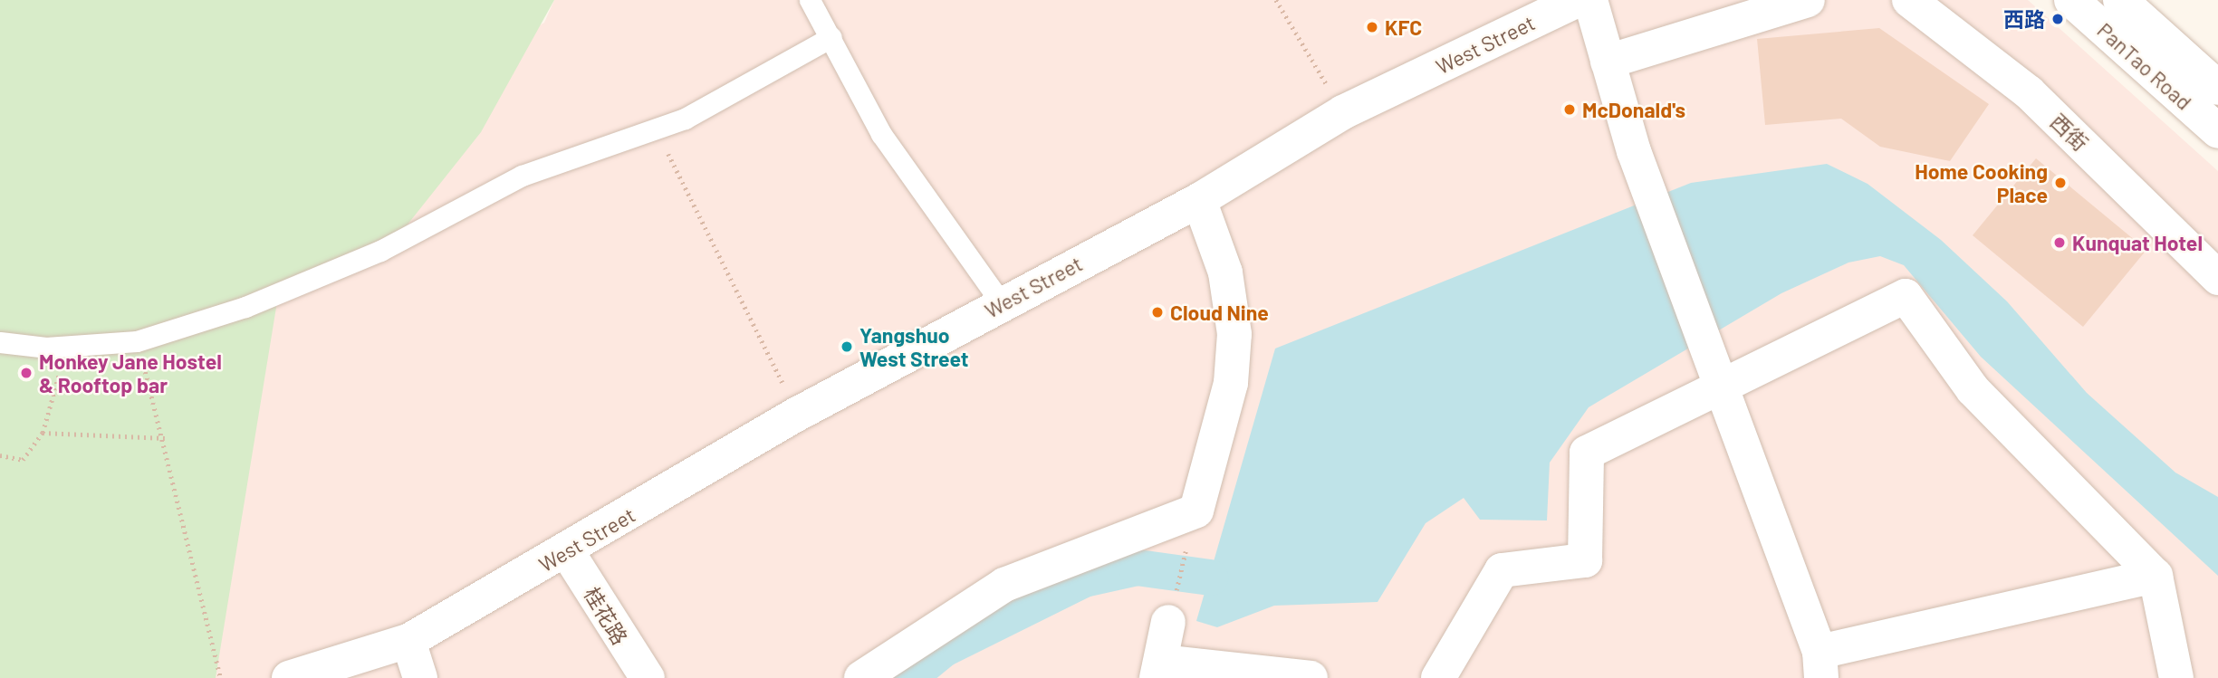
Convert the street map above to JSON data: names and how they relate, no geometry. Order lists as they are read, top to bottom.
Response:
{
  "streets": {
    "street": [
      "West Street",
      "PanTao Road",
      "西街",
      "桂花路"
    ]
  },
  "crossings": [
    ["West Street", "桂花路"]
  ],
  "places": [
    "西路",
    "KFC",
    "McDonald's",
    "Home Cooking Place",
    "Kunquat Hotel",
    "Cloud Nine",
    "Yangshuo West Street",
    "Monkey Jane Hostel & Rooftop bar"
  ]
}
